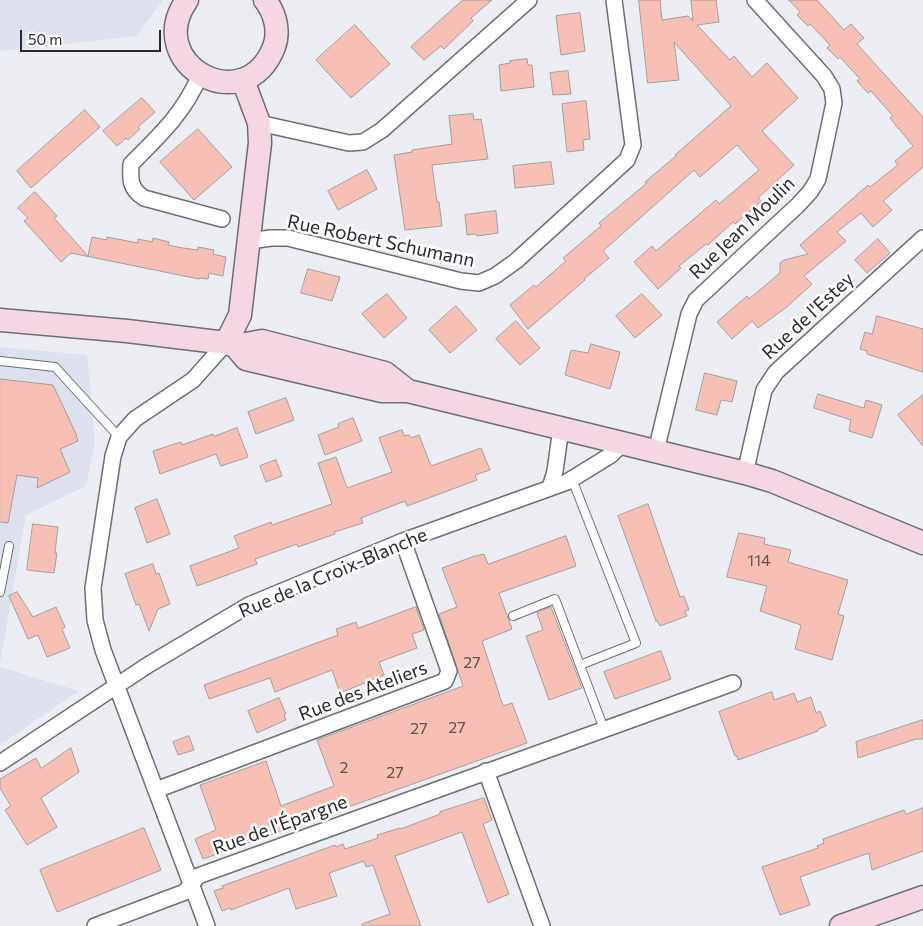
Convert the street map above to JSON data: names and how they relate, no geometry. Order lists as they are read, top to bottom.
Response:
{
  "streets": {
    "street": [
      "Rue Jean Moulin",
      "Rue Robert Schumann",
      "Rue de l'Estey",
      "Rue de la Croix-Blanche",
      "Rue des Ateliers",
      "Rue de l'Épargne"
    ]
  },
  "crossings": [
    ["Rue de la Croix-Blanche", "Rue des Ateliers"]
  ],
  "house_numbers": [
    "114",
    "27",
    "27",
    "27",
    "2",
    "27"
  ],
  "scale_bar": "50 m"
}
